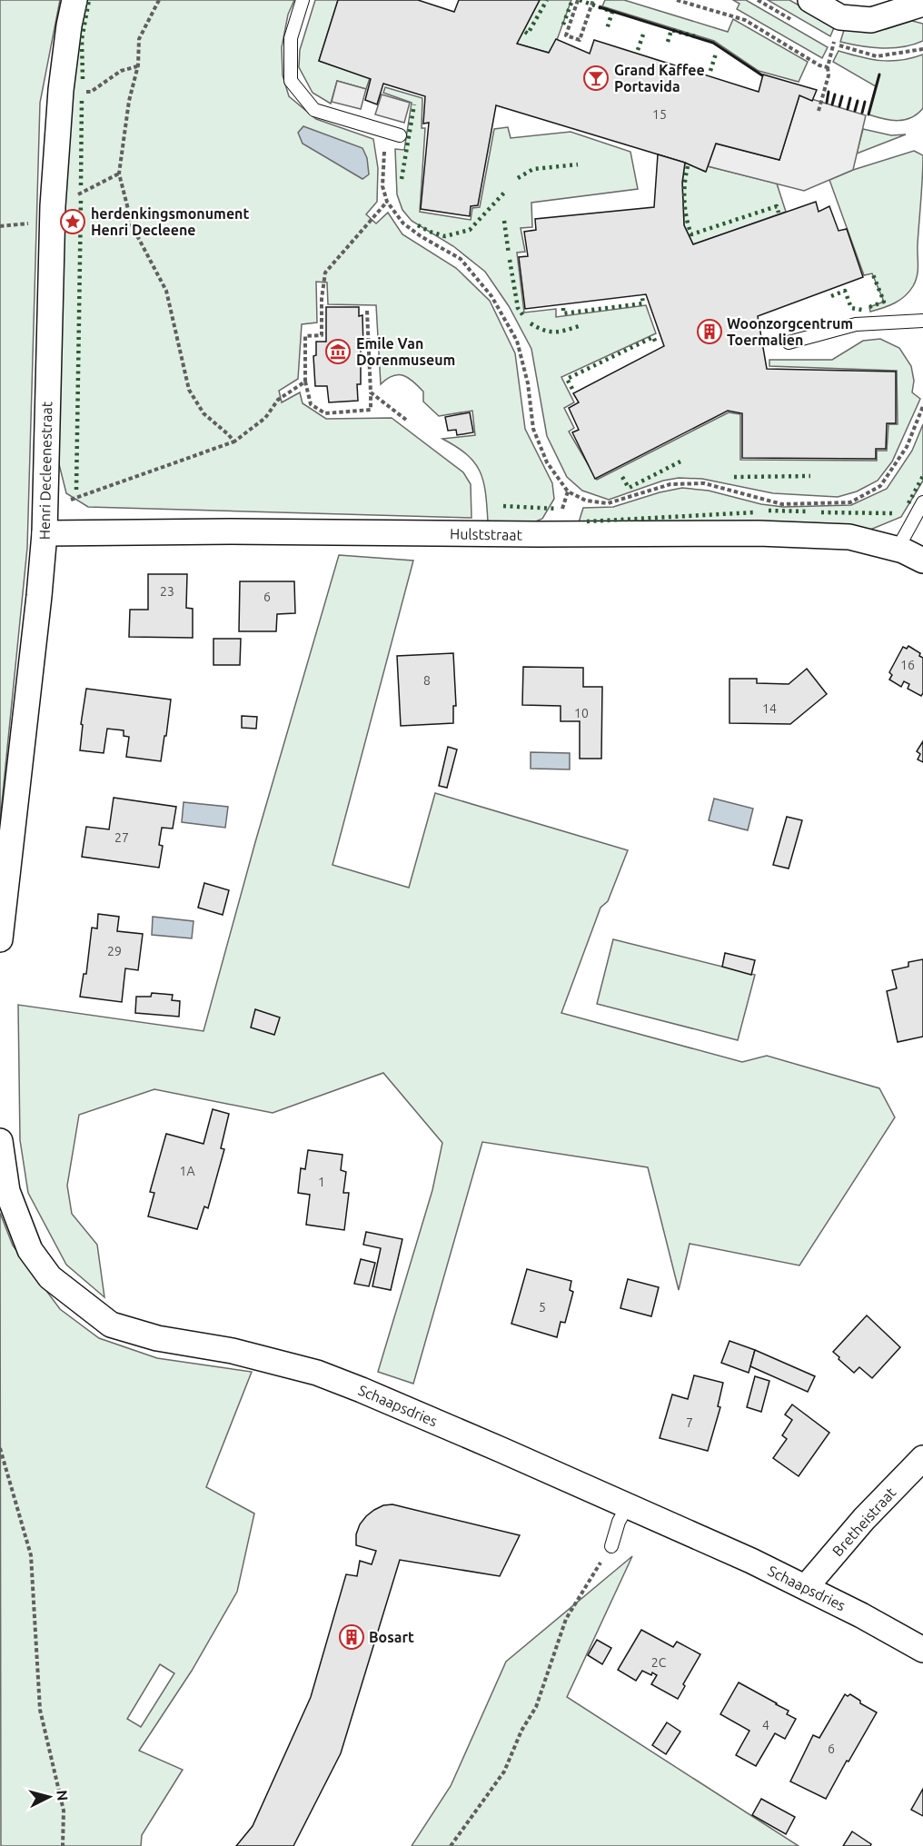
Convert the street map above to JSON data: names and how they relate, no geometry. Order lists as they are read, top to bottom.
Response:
{
  "streets": {
    "street": [
      "Henri Decleenestraat",
      "Hulststraat",
      "Schaapsdries",
      "Bretheistraat"
    ]
  },
  "crossings": [
    ["Henri Decleenestraat", "Hulststraat"],
    ["Schaapsdries", "Bretheistraat"]
  ],
  "places": {
    "bar": ["Grand Kaffee Portavida"],
    "place": ["herdenkingsmonument Henri Decleene"],
    "building": ["Woonzorgcentrum Toermalien", "Bosart"],
    "museum": ["Emile Van Dorenmuseum"]
  },
  "house_numbers": [
    "15",
    "23",
    "6",
    "16",
    "8",
    "14",
    "10",
    "27",
    "29",
    "1A",
    "1",
    "5",
    "7",
    "2C",
    "4",
    "6"
  ],
  "north": "right"
}
